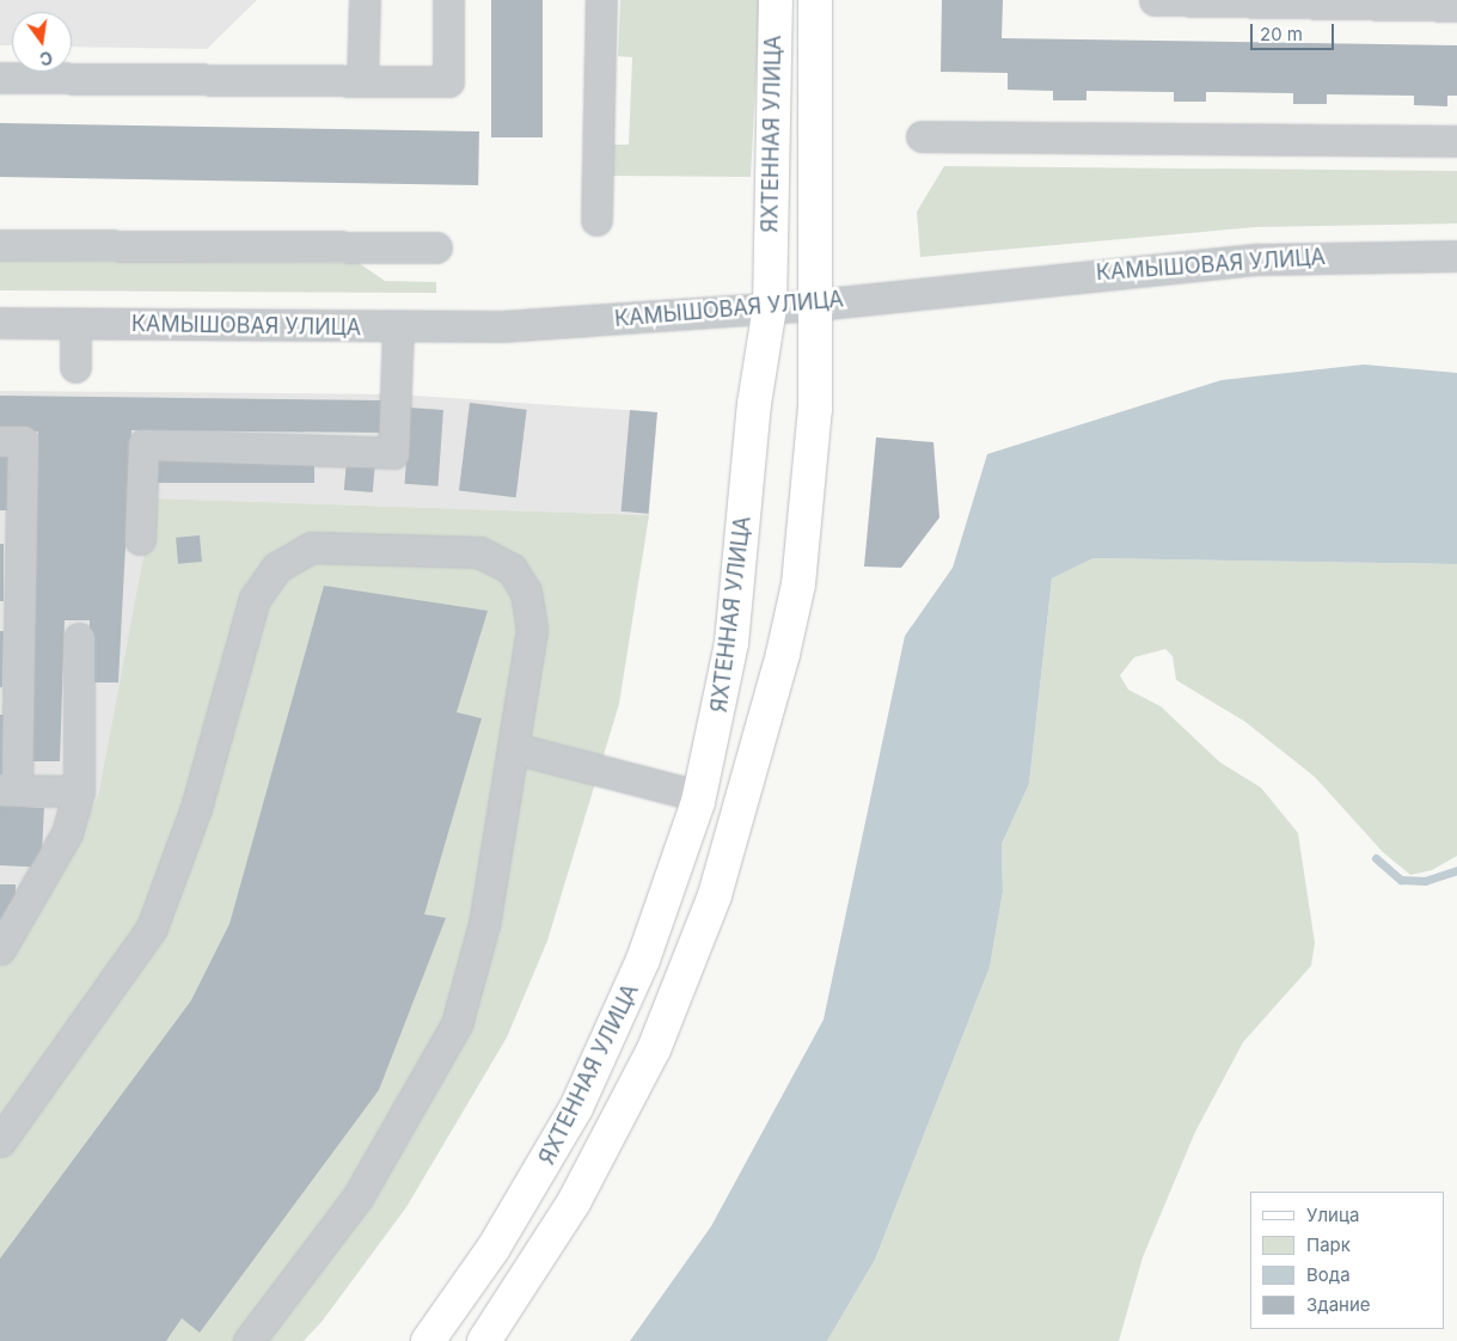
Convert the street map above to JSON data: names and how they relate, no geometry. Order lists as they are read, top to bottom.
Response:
{
  "streets": {
    "main road": ["ЯХТЕННАЯ УЛИЦА"],
    "street": ["КАМЫШОВАЯ УЛИЦА"]
  },
  "crossings": [
    ["ЯХТЕННАЯ УЛИЦА", "КАМЫШОВАЯ УЛИЦА"]
  ],
  "legend": [
    "Улица",
    "Парк",
    "Вода",
    "Здание"
  ],
  "scale_bar": "20 m",
  "north": "bottom"
}
